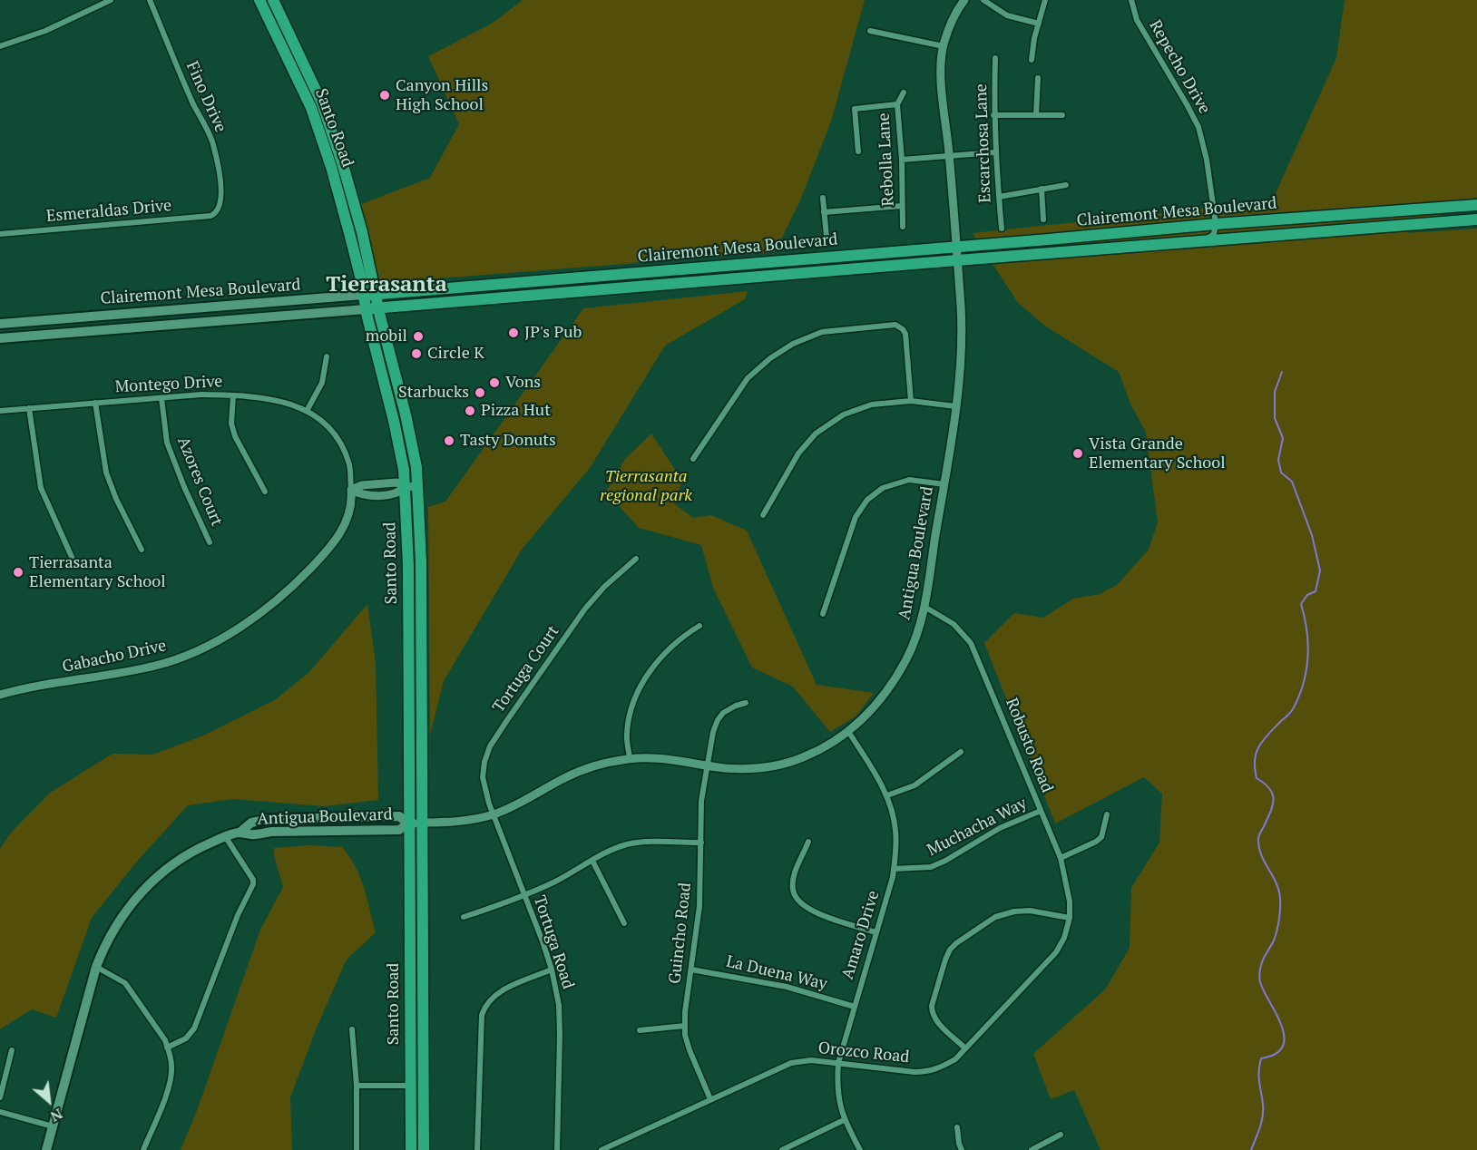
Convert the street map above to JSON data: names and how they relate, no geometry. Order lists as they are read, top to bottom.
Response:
{
  "streets": {
    "main road": ["Santo Road", "Clairemont Mesa Boulevard", "Antigua Boulevard"],
    "street": [
      "Repecho Drive",
      "Fino Drive",
      "Escarchosa Lane",
      "Rebolla Lane",
      "Esmeraldas Drive",
      "Montego Drive",
      "Azores Court",
      "Gabacho Drive",
      "Tortuga Court",
      "Robusto Road",
      "Muchacha Way",
      "Guincho Road",
      "Amaro Drive",
      "Tortuga Road",
      "La Duena Way",
      "Orozco Road"
    ]
  },
  "crossings": [
    ["Repecho Drive", "Clairemont Mesa Boulevard"],
    ["Fino Drive", "Esmeraldas Drive"],
    ["Santo Road", "Clairemont Mesa Boulevard"],
    ["Santo Road", "Antigua Boulevard"],
    ["Clairemont Mesa Boulevard", "Antigua Boulevard"],
    ["Montego Drive", "Azores Court"],
    ["Montego Drive", "Gabacho Drive"],
    ["Antigua Boulevard", "Tortuga Court"],
    ["Antigua Boulevard", "Robusto Road"],
    ["Antigua Boulevard", "Guincho Road"],
    ["Antigua Boulevard", "Amaro Drive"],
    ["Antigua Boulevard", "Tortuga Road"],
    ["Tortuga Court", "Tortuga Road"],
    ["Robusto Road", "Muchacha Way"],
    ["Robusto Road", "Orozco Road"],
    ["Muchacha Way", "Amaro Drive"],
    ["Guincho Road", "La Duena Way"],
    ["Guincho Road", "Orozco Road"],
    ["Amaro Drive", "La Duena Way"],
    ["Amaro Drive", "Orozco Road"]
  ],
  "districts": ["Tierrasanta"],
  "parks": ["Tierrasanta regional park"],
  "places": [
    "Canyon Hills High School",
    "JP's Pub",
    "mobil",
    "Circle K",
    "Vons",
    "Starbucks",
    "Pizza Hut",
    "Tasty Donuts",
    "Vista Grande Elementary School",
    "Tierrasanta Elementary School"
  ],
  "north": "bottom right"
}
